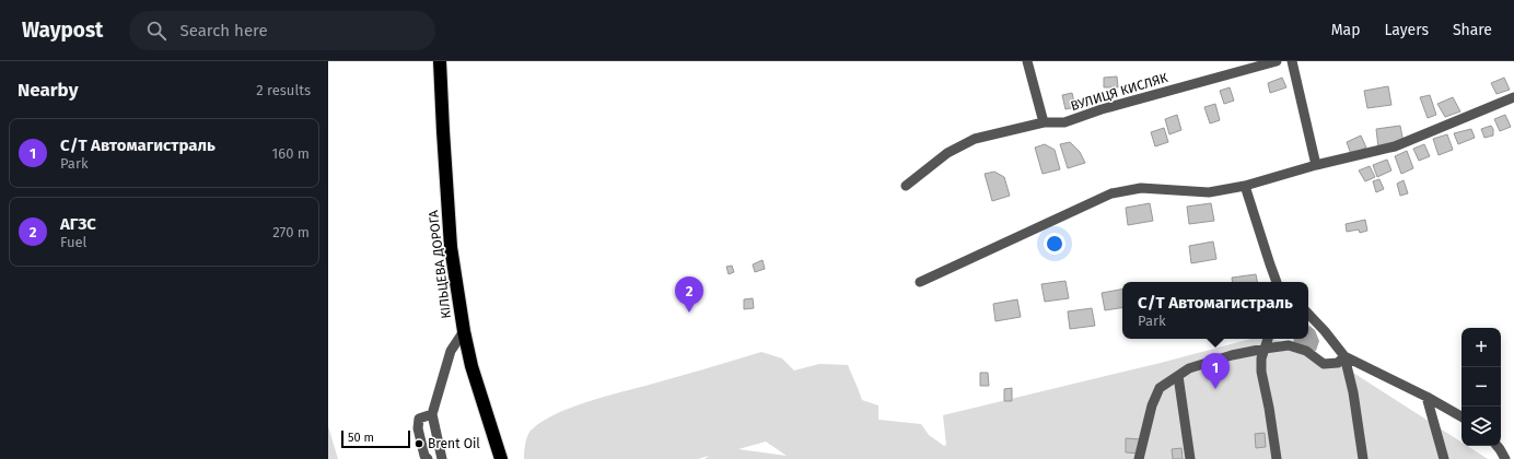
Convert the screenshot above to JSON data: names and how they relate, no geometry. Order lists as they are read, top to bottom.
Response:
{
  "streets": {
    "highway": ["КІЛЬЦЕВА ДОРОГА"],
    "street": ["ВУЛИЦЯ КИСЛЯК"]
  },
  "places": ["Brent Oil"],
  "scale_bar": "50 m",
  "page": {
    "header": "Waypost",
    "search": "Search here",
    "nav": ["Map", "Layers", "Share"],
    "heading": ["Nearby", "2 results"],
    "list": [
      {
        "mark": "1",
        "name": "С/Т Автомагистраль",
        "note": "Park",
        "value": "160 m"
      },
      {
        "mark": "2",
        "name": "АГЗС",
        "note": "Fuel",
        "value": "270 m"
      }
    ],
    "pins": ["2", "1"],
    "popup": ["С/Т Автомагистраль", "Park"],
    "map_buttons": ["+", "−"],
    "scale": "50 m"
  }
}
